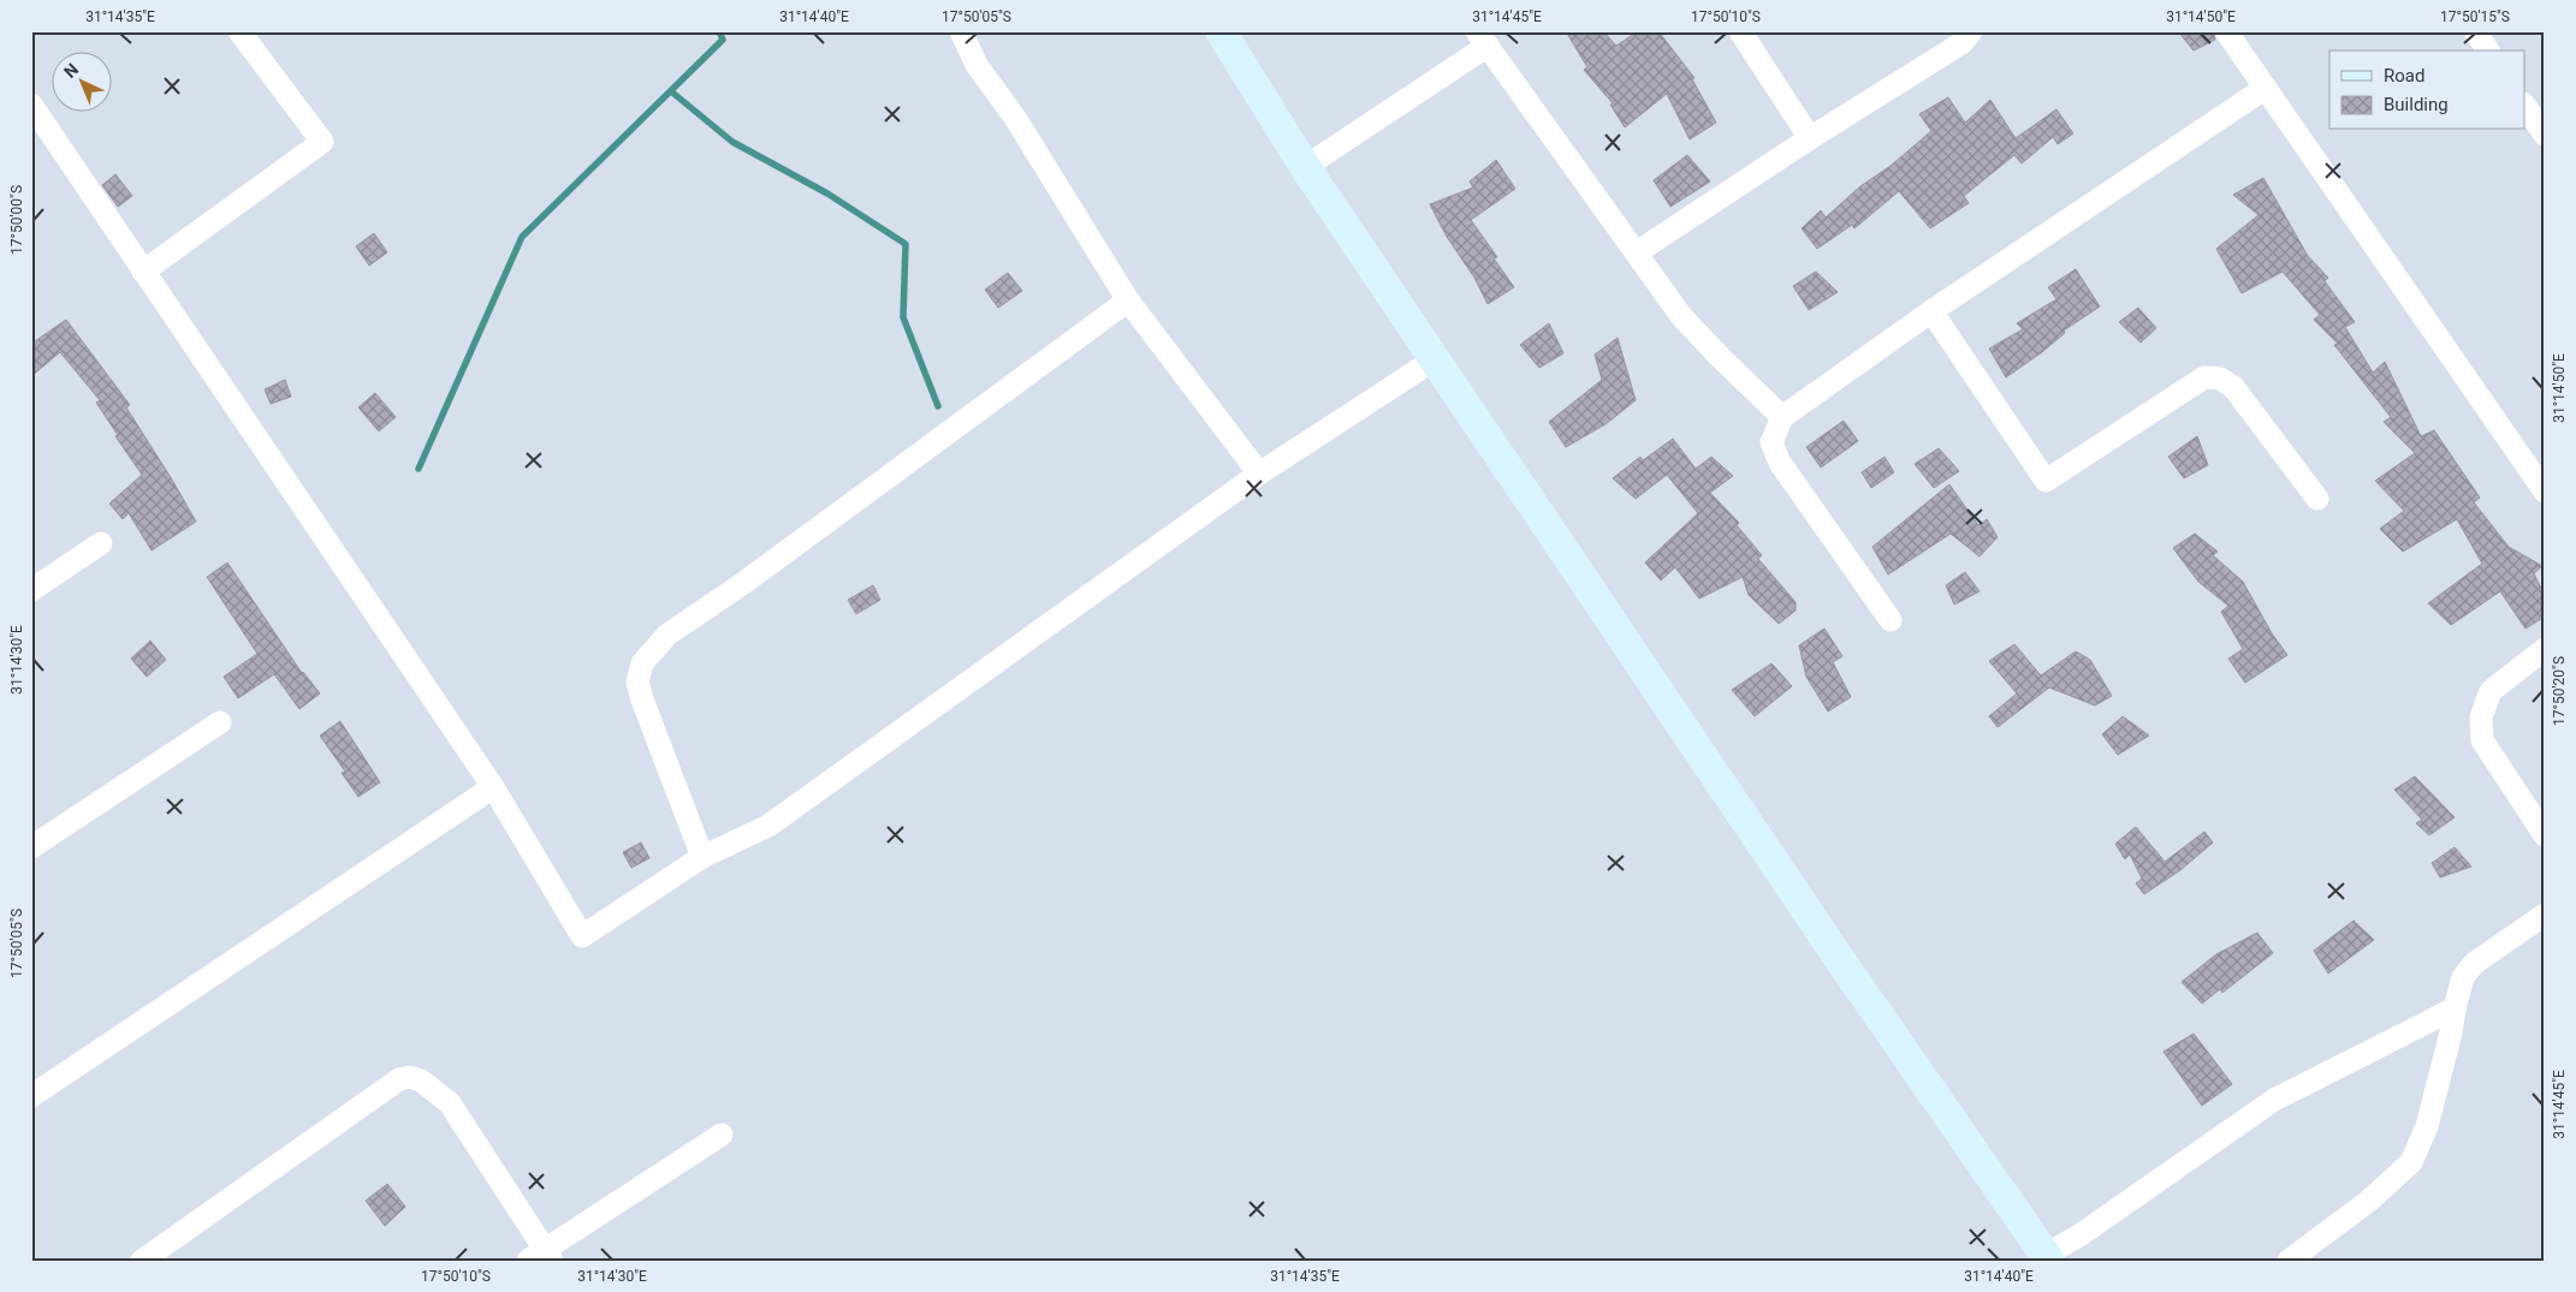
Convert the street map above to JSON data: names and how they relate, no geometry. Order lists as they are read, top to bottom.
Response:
{
  "legend": ["Road", "Building"],
  "north": "top left",
  "coordinates": [
    "31°14'35\"E",
    "31°14'40\"E",
    "17°50'05\"S",
    "31°14'45\"E",
    "17°50'10\"S",
    "31°14'50\"E",
    "17°50'15\"S",
    "17°50'00\"S",
    "31°14'30\"E",
    "17°50'20\"S"
  ]
}
